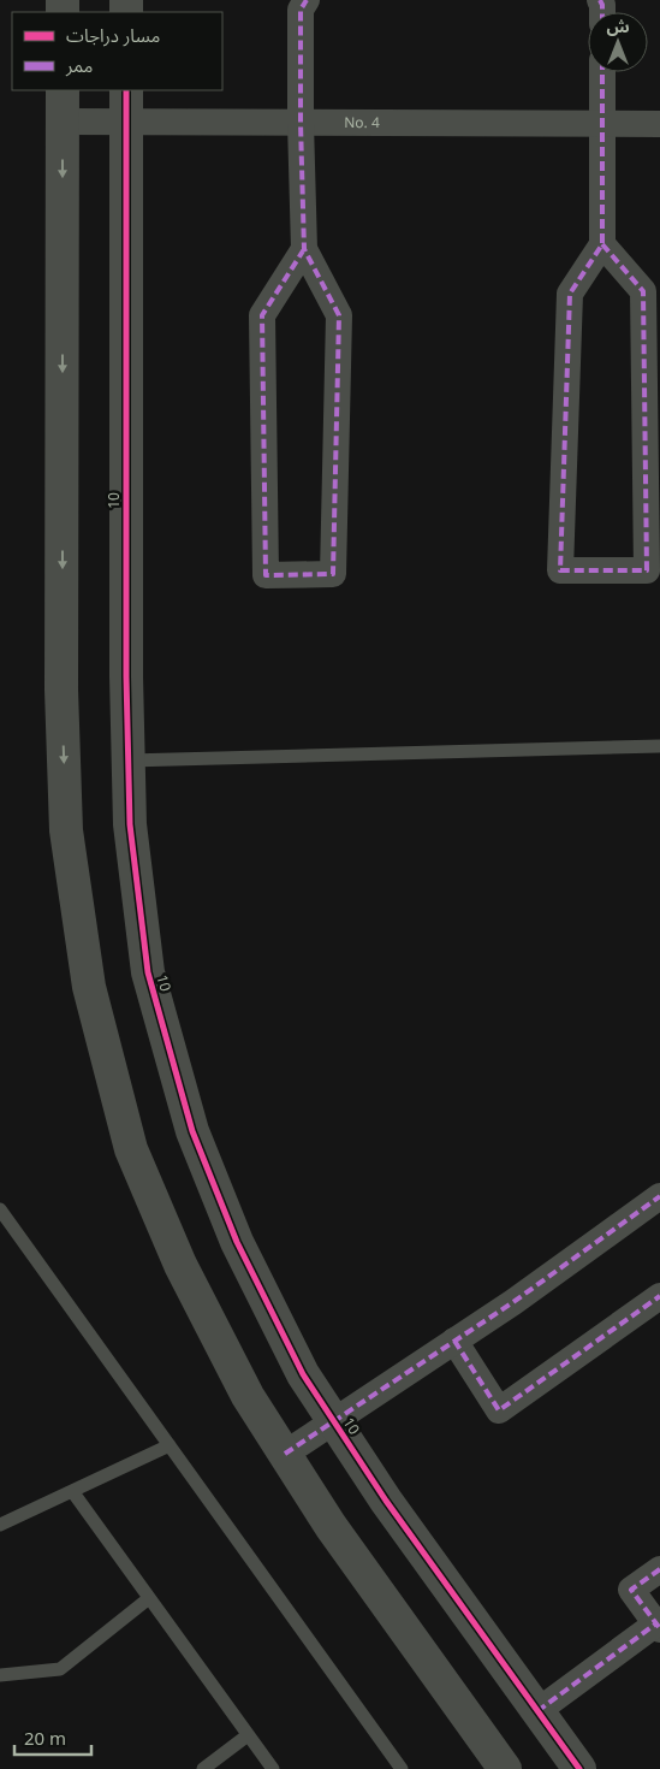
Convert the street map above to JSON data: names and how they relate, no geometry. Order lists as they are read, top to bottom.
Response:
{
  "streets": {
    "street": ["No. 4", "10"]
  },
  "crossings": [
    ["No. 4", "10"]
  ],
  "legend": ["مسار دراجات", "ممر"],
  "scale_bar": "20 m",
  "north": "top"
}
